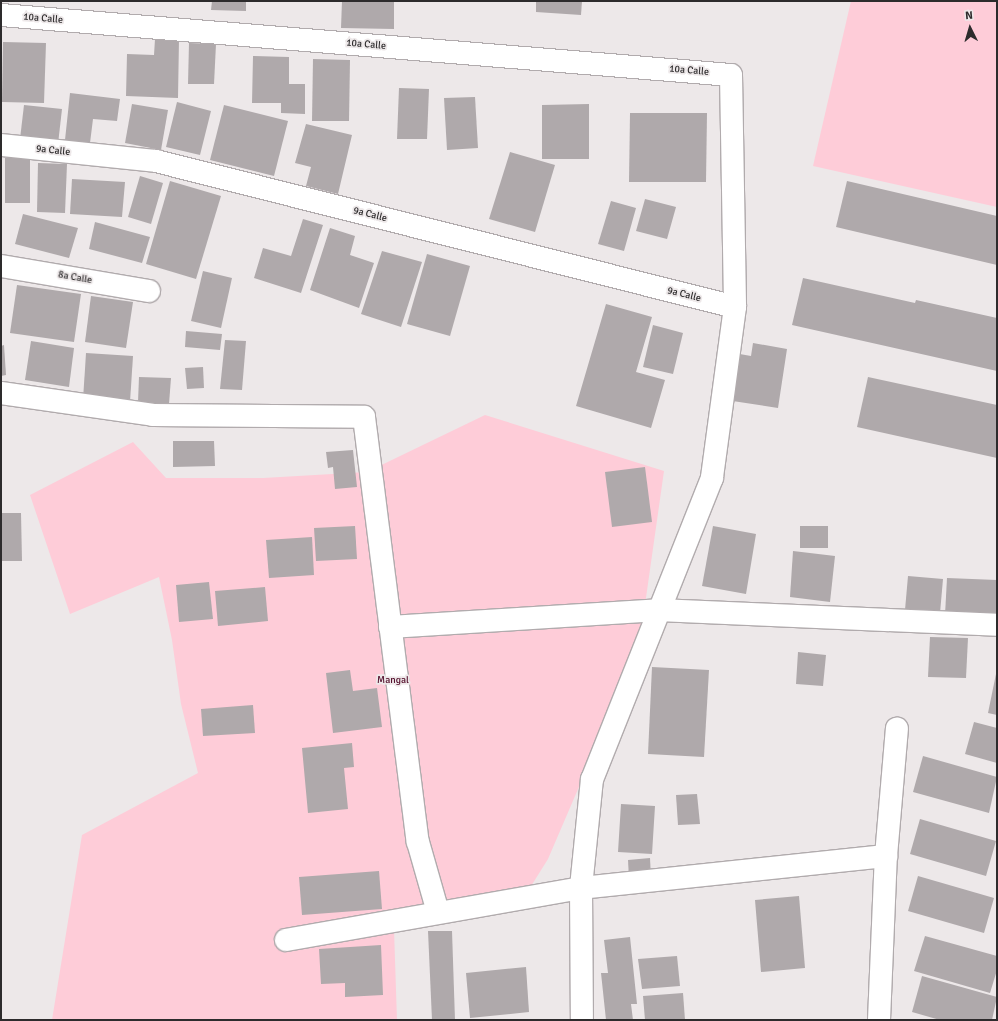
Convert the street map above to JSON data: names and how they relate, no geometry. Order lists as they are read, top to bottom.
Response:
{
  "streets": {
    "street": ["10a Calle", "9a Calle", "8a Calle"]
  },
  "crossings": [
    ["10a Calle", "9a Calle"]
  ],
  "parks": ["Mangal"],
  "north": "top"
}
